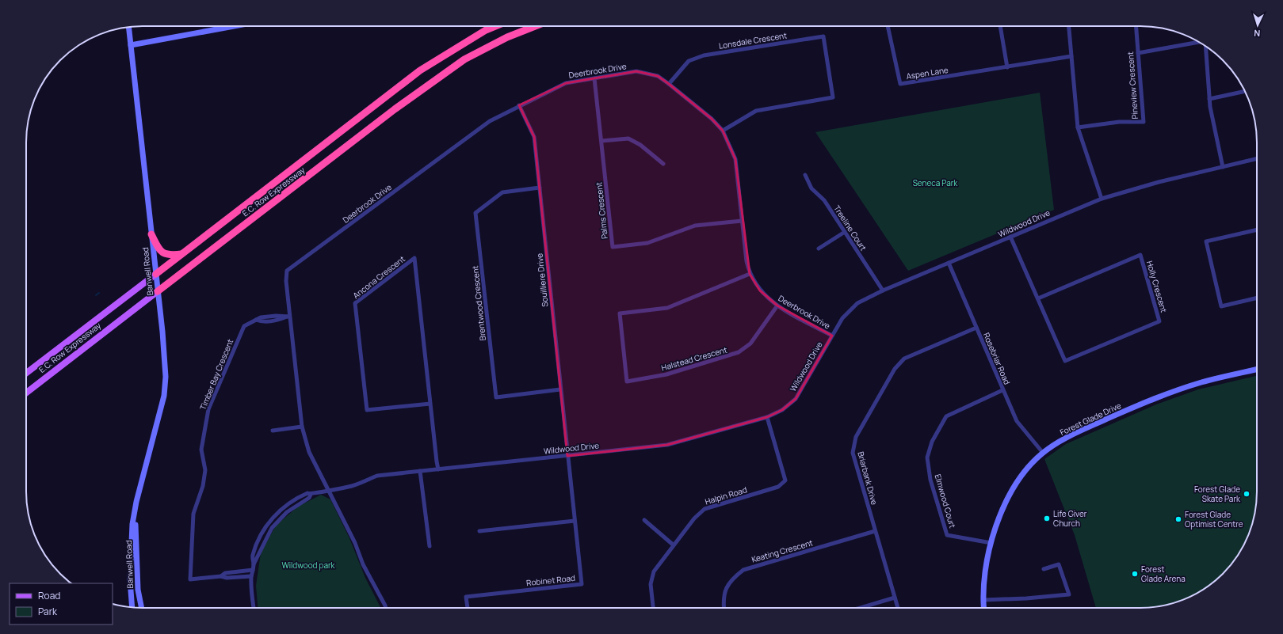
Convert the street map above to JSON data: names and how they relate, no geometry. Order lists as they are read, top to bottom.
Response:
{
  "streets": {
    "highway": ["E.C. Row Expressway"],
    "main road": ["Banwell Road", "Forest Glade Drive"],
    "street": [
      "Lonsdale Crescent",
      "Deerbrook Drive",
      "Aspen Lane",
      "Pineview Crescent",
      "Palms Crescent",
      "Wildwood Drive",
      "Treeline Court",
      "Ancona Crescent",
      "Souilliere Drive",
      "Holly Crescent",
      "Brentwood Crescent",
      "Halstead Crescent",
      "Rosebriar Road",
      "Timber Bay Crescent",
      "Briarbank Drive",
      "Halpin Road",
      "Elmwood Court",
      "Keating Crescent",
      "Robinet Road"
    ]
  },
  "crossings": [
    ["Lonsdale Crescent", "Deerbrook Drive"],
    ["Deerbrook Drive", "Palms Crescent"],
    ["Deerbrook Drive", "Wildwood Drive"],
    ["Deerbrook Drive", "Souilliere Drive"],
    ["Deerbrook Drive", "Halstead Crescent"],
    ["Deerbrook Drive", "Timber Bay Crescent"],
    ["E.C. Row Expressway", "Banwell Road"],
    ["Wildwood Drive", "Treeline Court"],
    ["Wildwood Drive", "Ancona Crescent"],
    ["Wildwood Drive", "Souilliere Drive"],
    ["Wildwood Drive", "Holly Crescent"],
    ["Wildwood Drive", "Rosebriar Road"],
    ["Wildwood Drive", "Halpin Road"],
    ["Wildwood Drive", "Robinet Road"],
    ["Souilliere Drive", "Brentwood Crescent"],
    ["Souilliere Drive", "Robinet Road"],
    ["Rosebriar Road", "Forest Glade Drive"],
    ["Rosebriar Road", "Briarbank Drive"],
    ["Rosebriar Road", "Elmwood Court"],
    ["Forest Glade Drive", "Elmwood Court"],
    ["Briarbank Drive", "Keating Crescent"]
  ],
  "parks": ["Seneca Park", "Wildwood park"],
  "places": [
    "Forest Glade Skate Park",
    "Life Giver Church",
    "Forest Glade Optimist Centre",
    "Forest Glade Arena"
  ],
  "legend": ["Road", "Park"],
  "north": "bottom"
}
